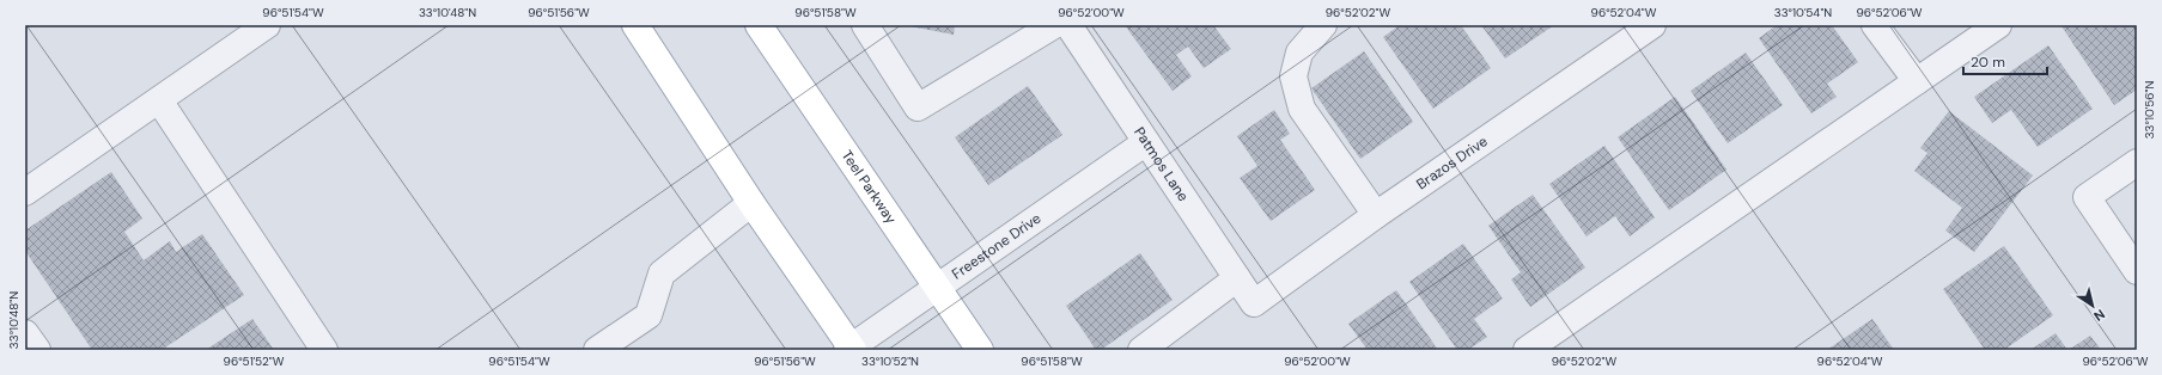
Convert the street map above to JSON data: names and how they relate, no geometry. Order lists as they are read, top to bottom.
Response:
{
  "streets": {
    "main road": ["Teel Parkway"],
    "street": ["Brazos Drive", "Patmos Lane", "Freestone Drive"]
  },
  "crossings": [
    ["Brazos Drive", "Patmos Lane"],
    ["Patmos Lane", "Freestone Drive"],
    ["Teel Parkway", "Freestone Drive"]
  ],
  "scale_bar": "20 m",
  "north": "bottom right",
  "coordinates": [
    "96°51'54\"W",
    "33°10'48\"N",
    "96°51'56\"W",
    "96°51'58\"W",
    "96°52'00\"W",
    "96°52'02\"W",
    "96°52'04\"W",
    "33°10'54\"N",
    "96°52'06\"W",
    "33°10'56\"N",
    "96°51'52\"W",
    "33°10'52\"N"
  ]
}
